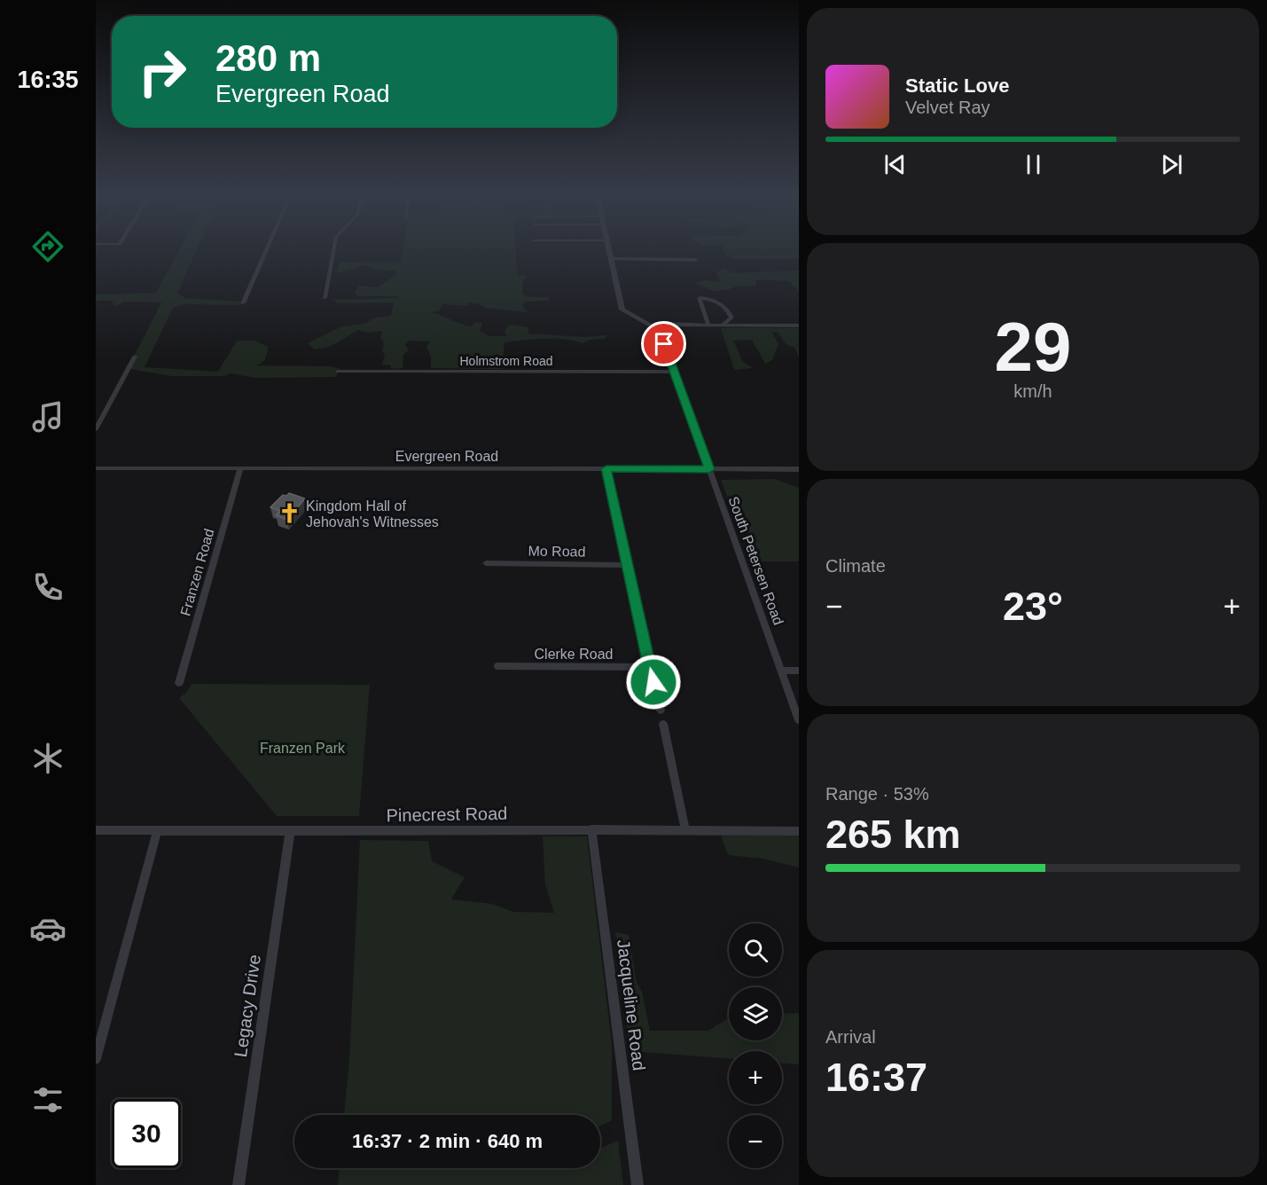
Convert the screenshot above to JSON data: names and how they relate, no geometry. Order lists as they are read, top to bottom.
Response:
{
  "streets": {
    "street": [
      "Holmstrom Road",
      "Evergreen Road",
      "Mo Road",
      "South Petersen Road",
      "Franzen Road",
      "Clerke Road",
      "Pinecrest Road",
      "Jacqueline Road",
      "Legacy Drive"
    ]
  },
  "crossings": [
    ["Evergreen Road", "South Petersen Road"],
    ["Evergreen Road", "Franzen Road"],
    ["Pinecrest Road", "Jacqueline Road"],
    ["Pinecrest Road", "Legacy Drive"]
  ],
  "parks": ["Franzen Park"],
  "places": {
    "church": ["Kingdom Hall of Jehovah's Witnesses"]
  },
  "page": {
    "tabs": "16:35",
    "turn": ["280 m", "Evergreen Road"],
    "song": ["Static Love", "Velvet Ray"],
    "tile": [
      ["29", "km/h"],
      "Climate",
      ["Range · 53%", "265 km"],
      ["Arrival", "16:37"]
    ],
    "heat": ["−", "23°", "+"],
    "map_buttons": ["+", "−"],
    "limit": "30",
    "trip": "16:37 · 2 min · 640 m"
  }
}
